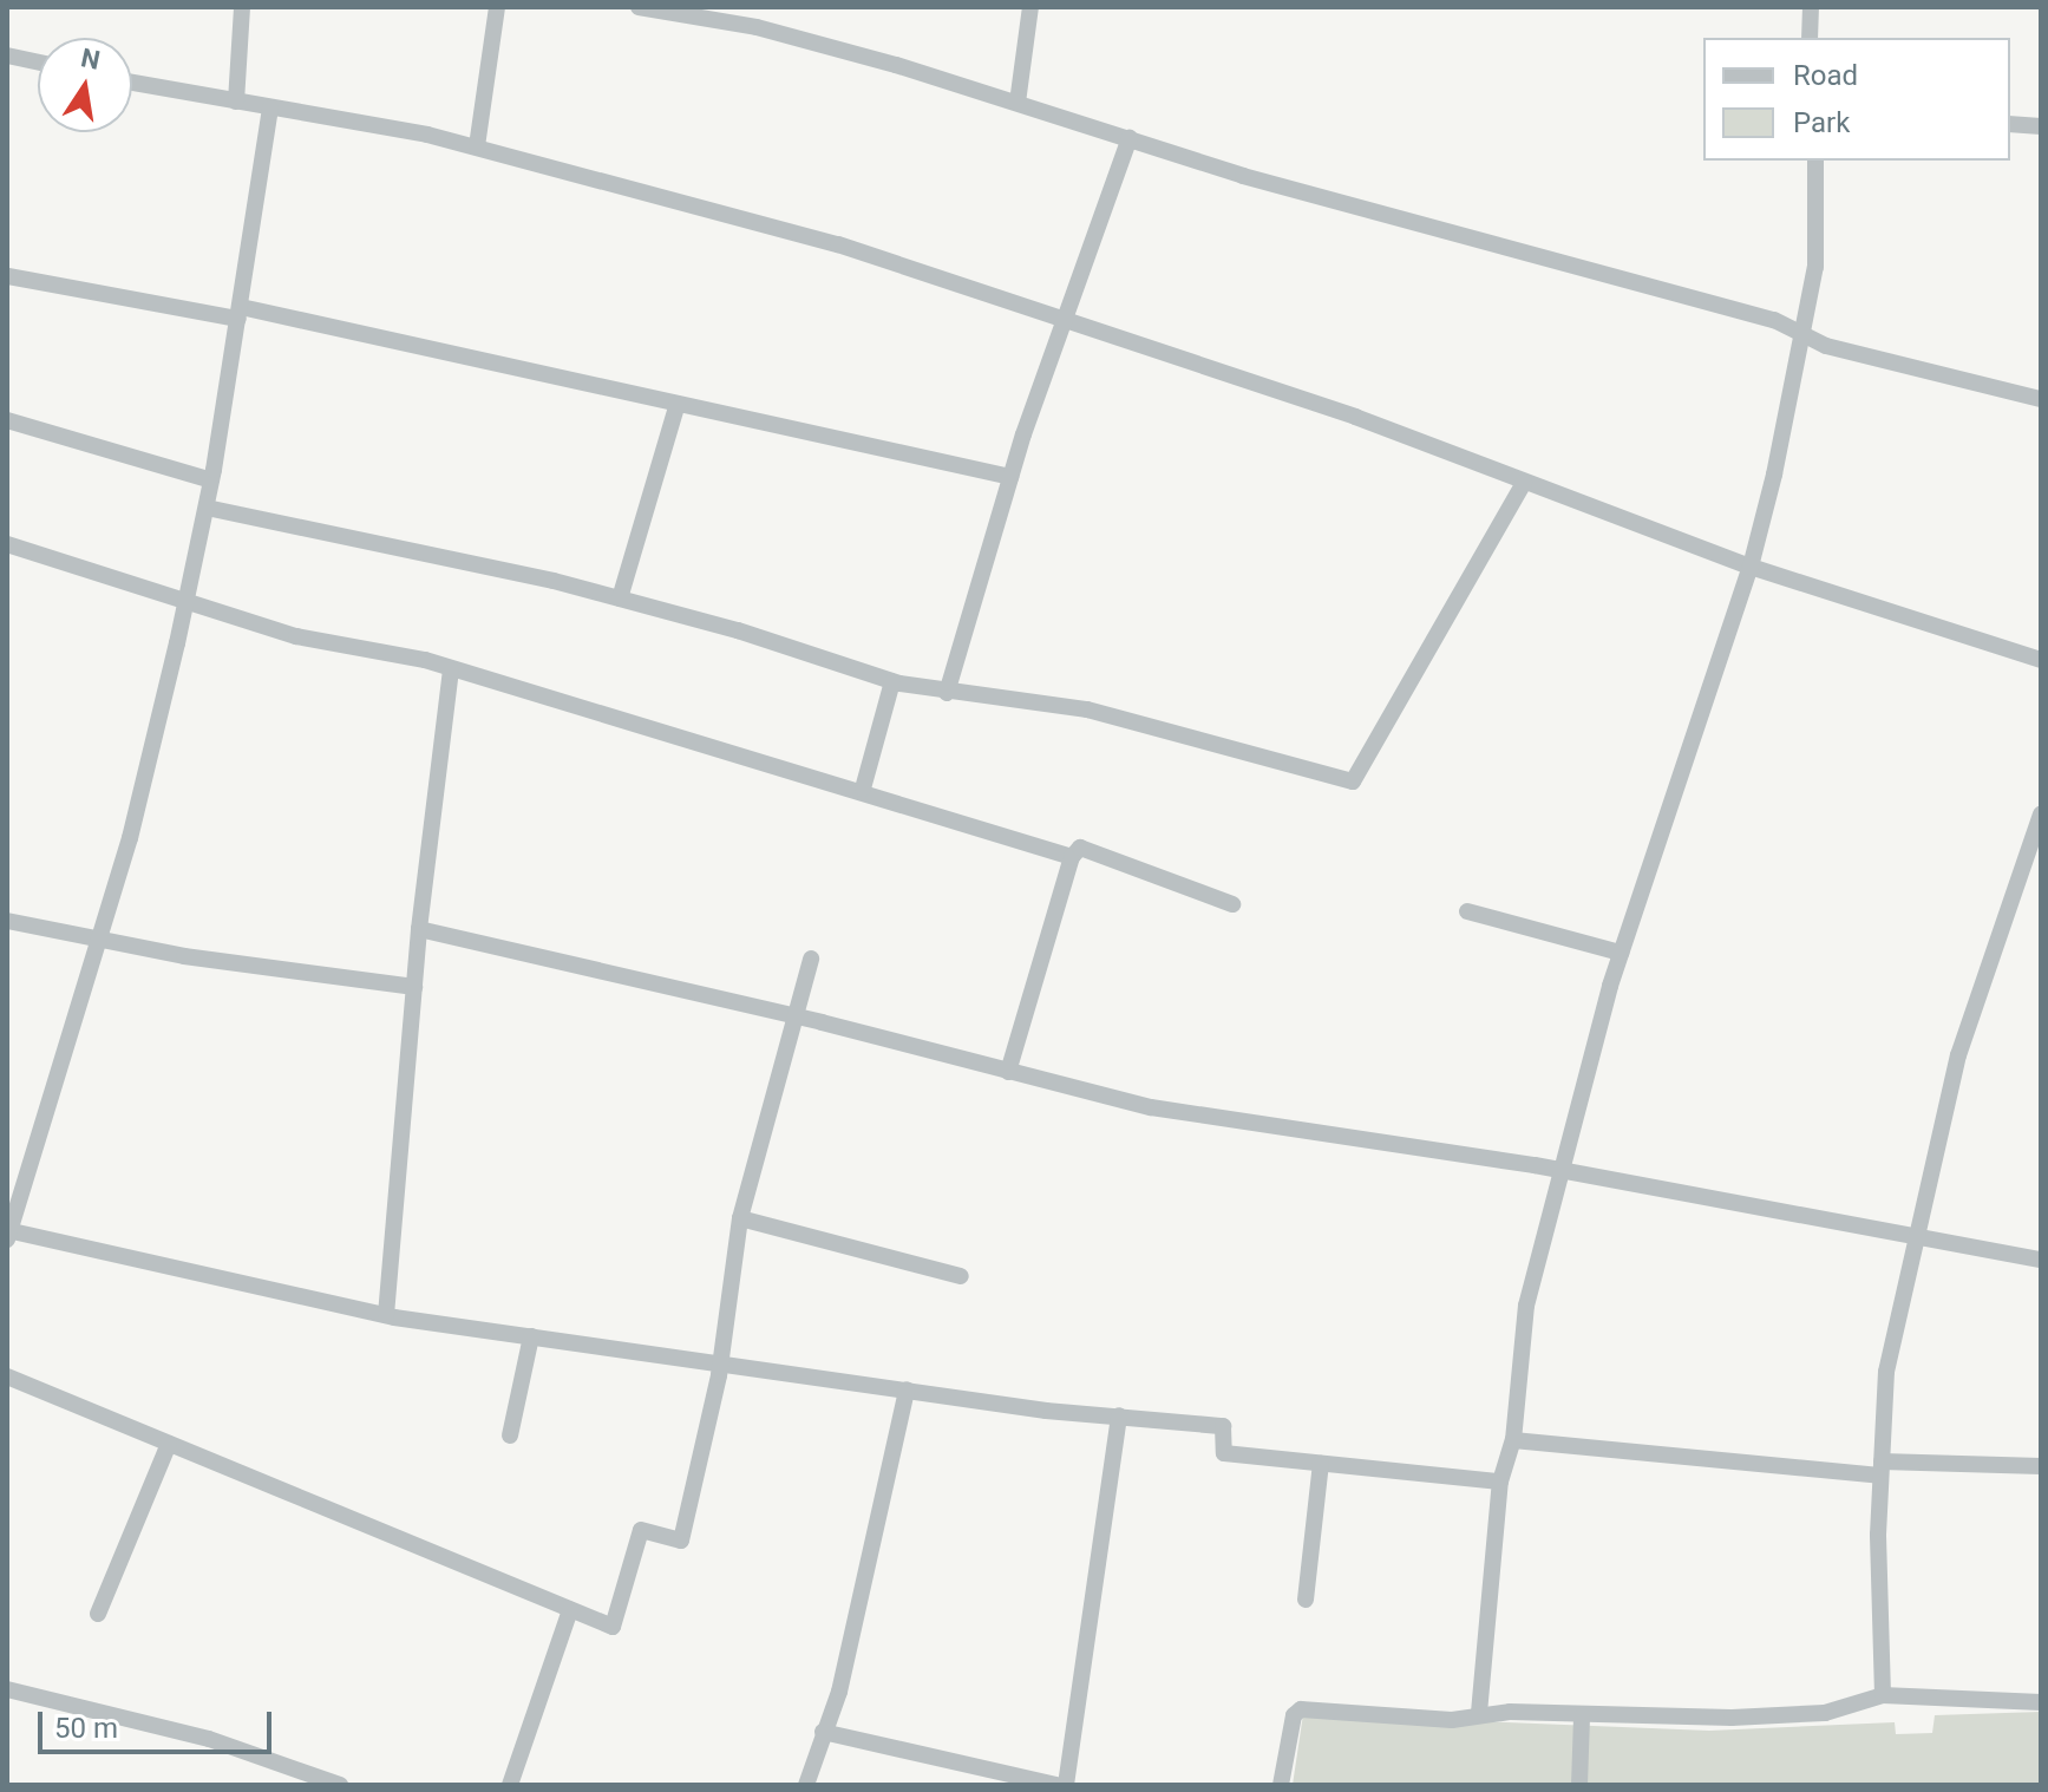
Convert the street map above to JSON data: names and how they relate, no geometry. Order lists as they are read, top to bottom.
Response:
{
  "legend": ["Road", "Park"],
  "scale_bar": "50 m",
  "north": "top"
}
